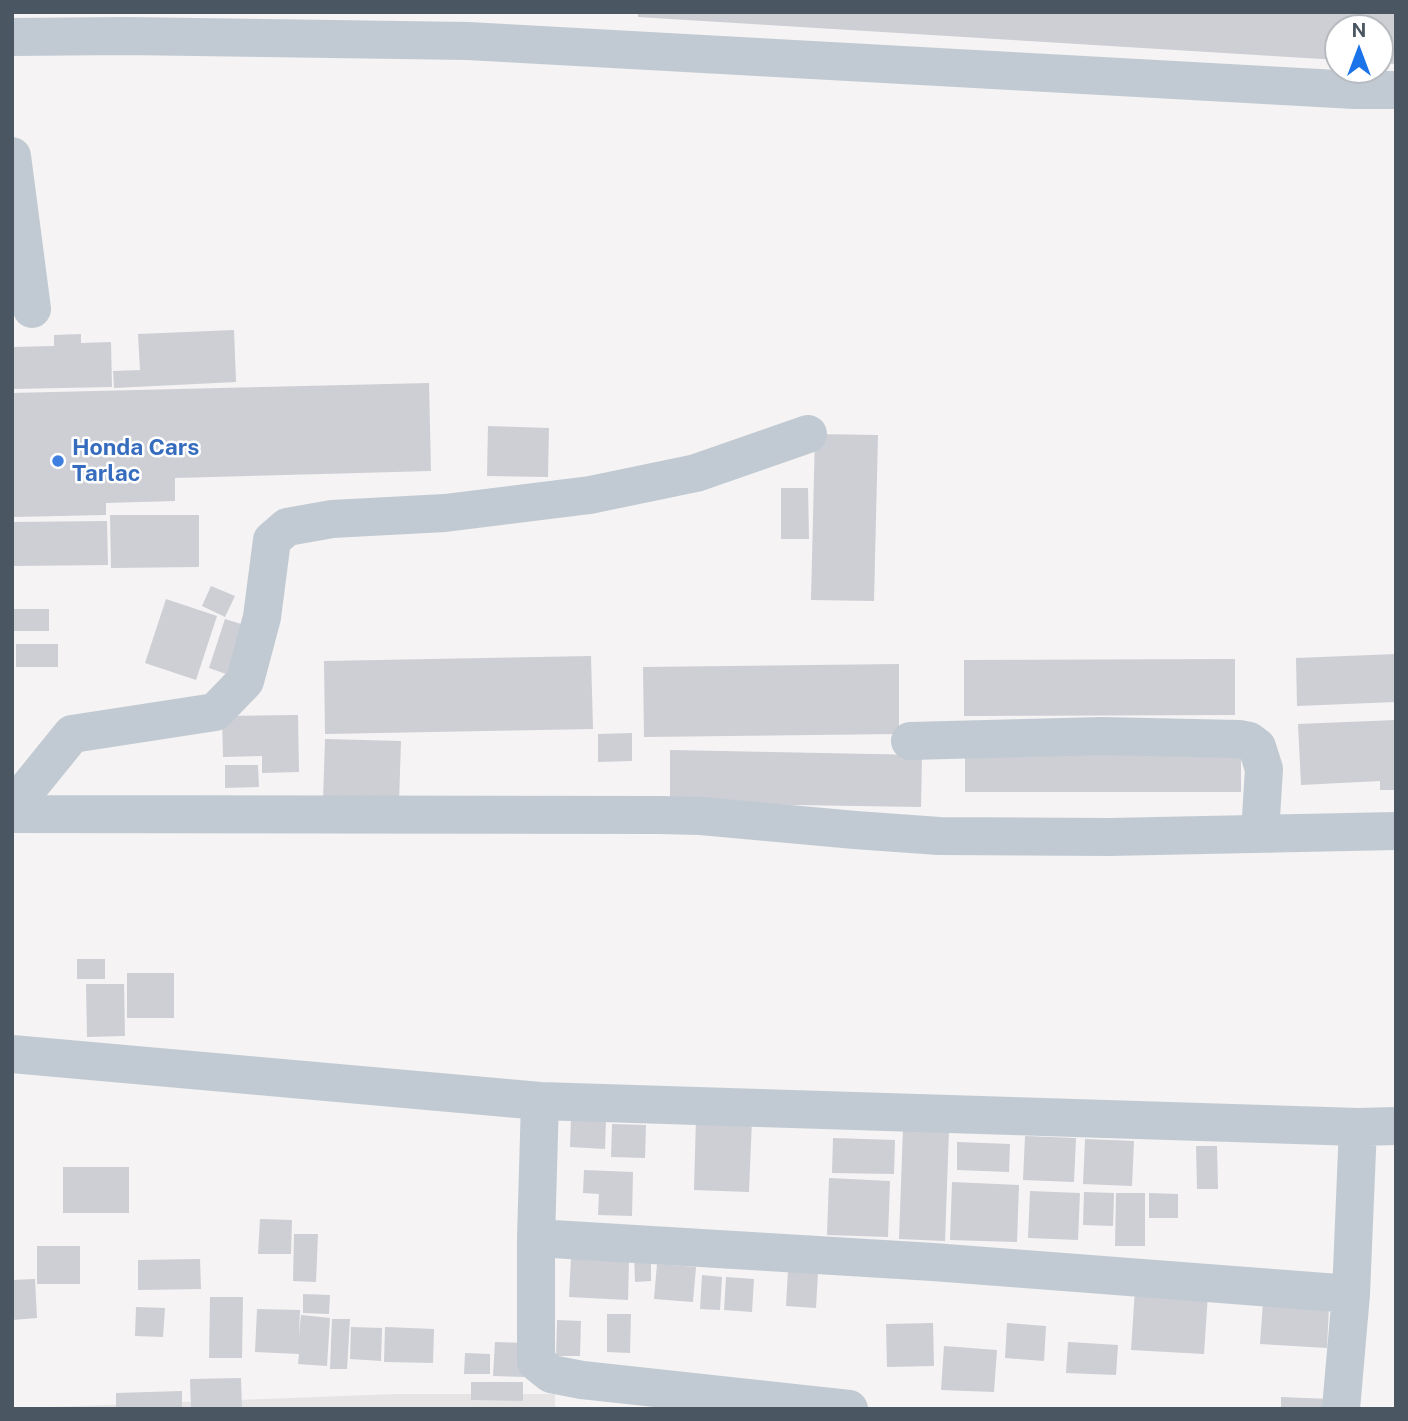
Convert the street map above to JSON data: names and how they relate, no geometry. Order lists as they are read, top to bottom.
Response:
{
  "places": ["Honda Cars Tarlac"],
  "north": "top"
}
